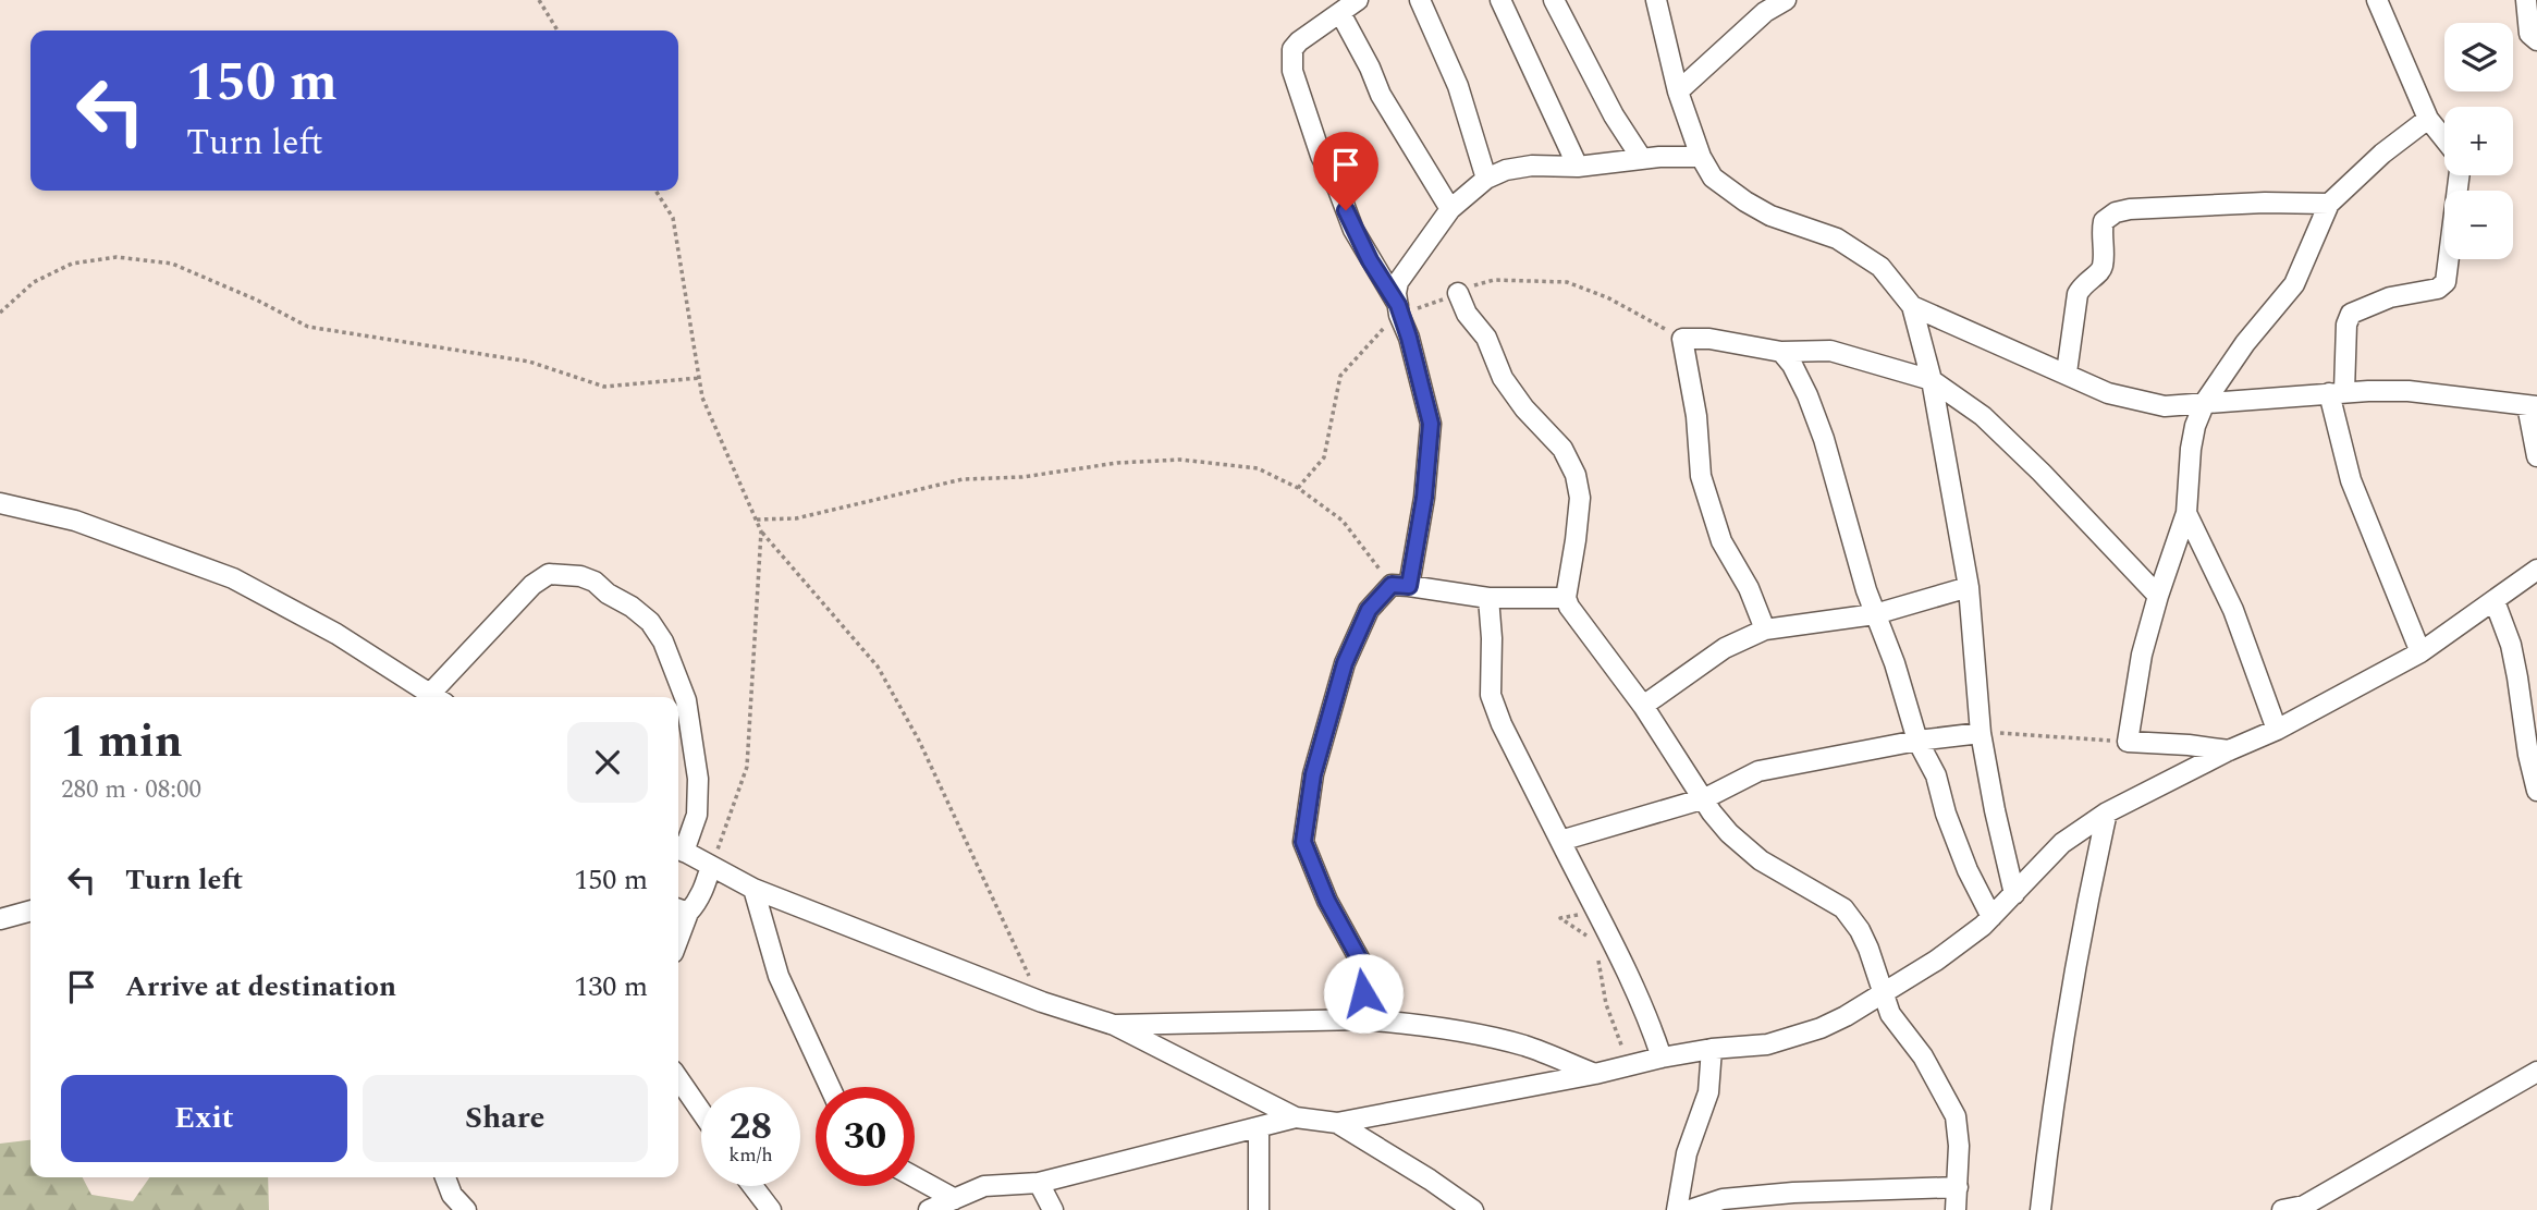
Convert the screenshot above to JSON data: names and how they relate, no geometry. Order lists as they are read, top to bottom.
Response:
{
  "page": {
    "map_buttons": ["+", "−"],
    "turn": ["150 m", "Turn left"],
    "heading": ["1 min", "280 m · 08:00"],
    "list": [
      {
        "name": "Turn left",
        "value": "150 m"
      },
      {
        "name": "Arrive at destination",
        "value": "130 m"
      }
    ],
    "buttons": ["Exit", "Share"],
    "speed": "28 km/h",
    "limit": "30"
  }
}
